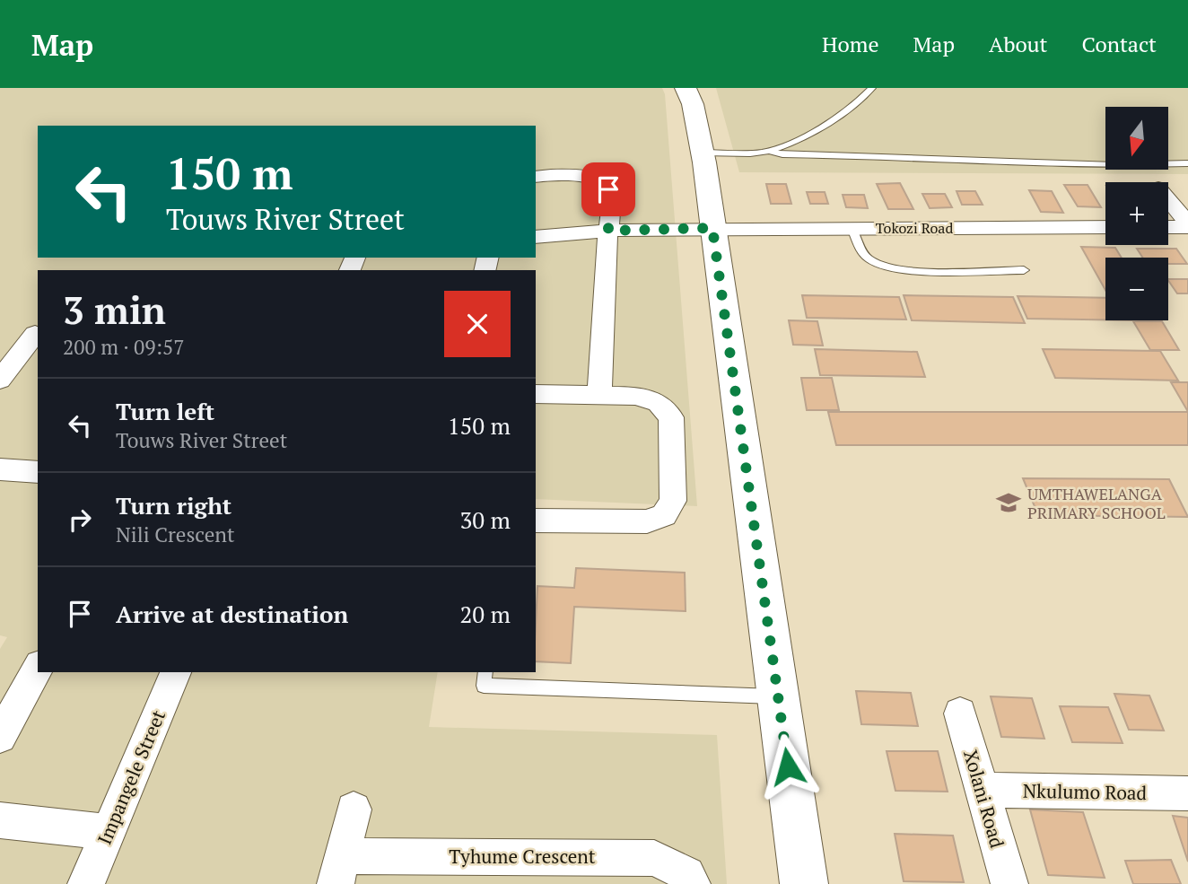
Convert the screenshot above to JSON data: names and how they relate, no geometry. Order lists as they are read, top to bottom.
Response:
{
  "streets": {
    "street": [
      "Tokozi Road",
      "Impangele Street",
      "Nkulumo Road",
      "Xolani Road",
      "Tyhume Crescent"
    ]
  },
  "crossings": [
    ["Nkulumo Road", "Xolani Road"]
  ],
  "places": {
    "school or university": ["UMTHAWELANGA PRIMARY SCHOOL"]
  },
  "north": "bottom",
  "page": {
    "header": "Map",
    "nav": [
      "Home",
      "Map",
      "About",
      "Contact"
    ],
    "map_buttons": ["+", "−"],
    "turn": ["150 m", "Touws River Street"],
    "heading": ["3 min", "200 m · 09:57"],
    "list": [
      {
        "name": "Turn left",
        "note": "Touws River Street",
        "value": "150 m"
      },
      {
        "name": "Turn right",
        "note": "Nili Crescent",
        "value": "30 m"
      },
      {
        "name": "Arrive at destination",
        "value": "20 m"
      }
    ]
  }
}
